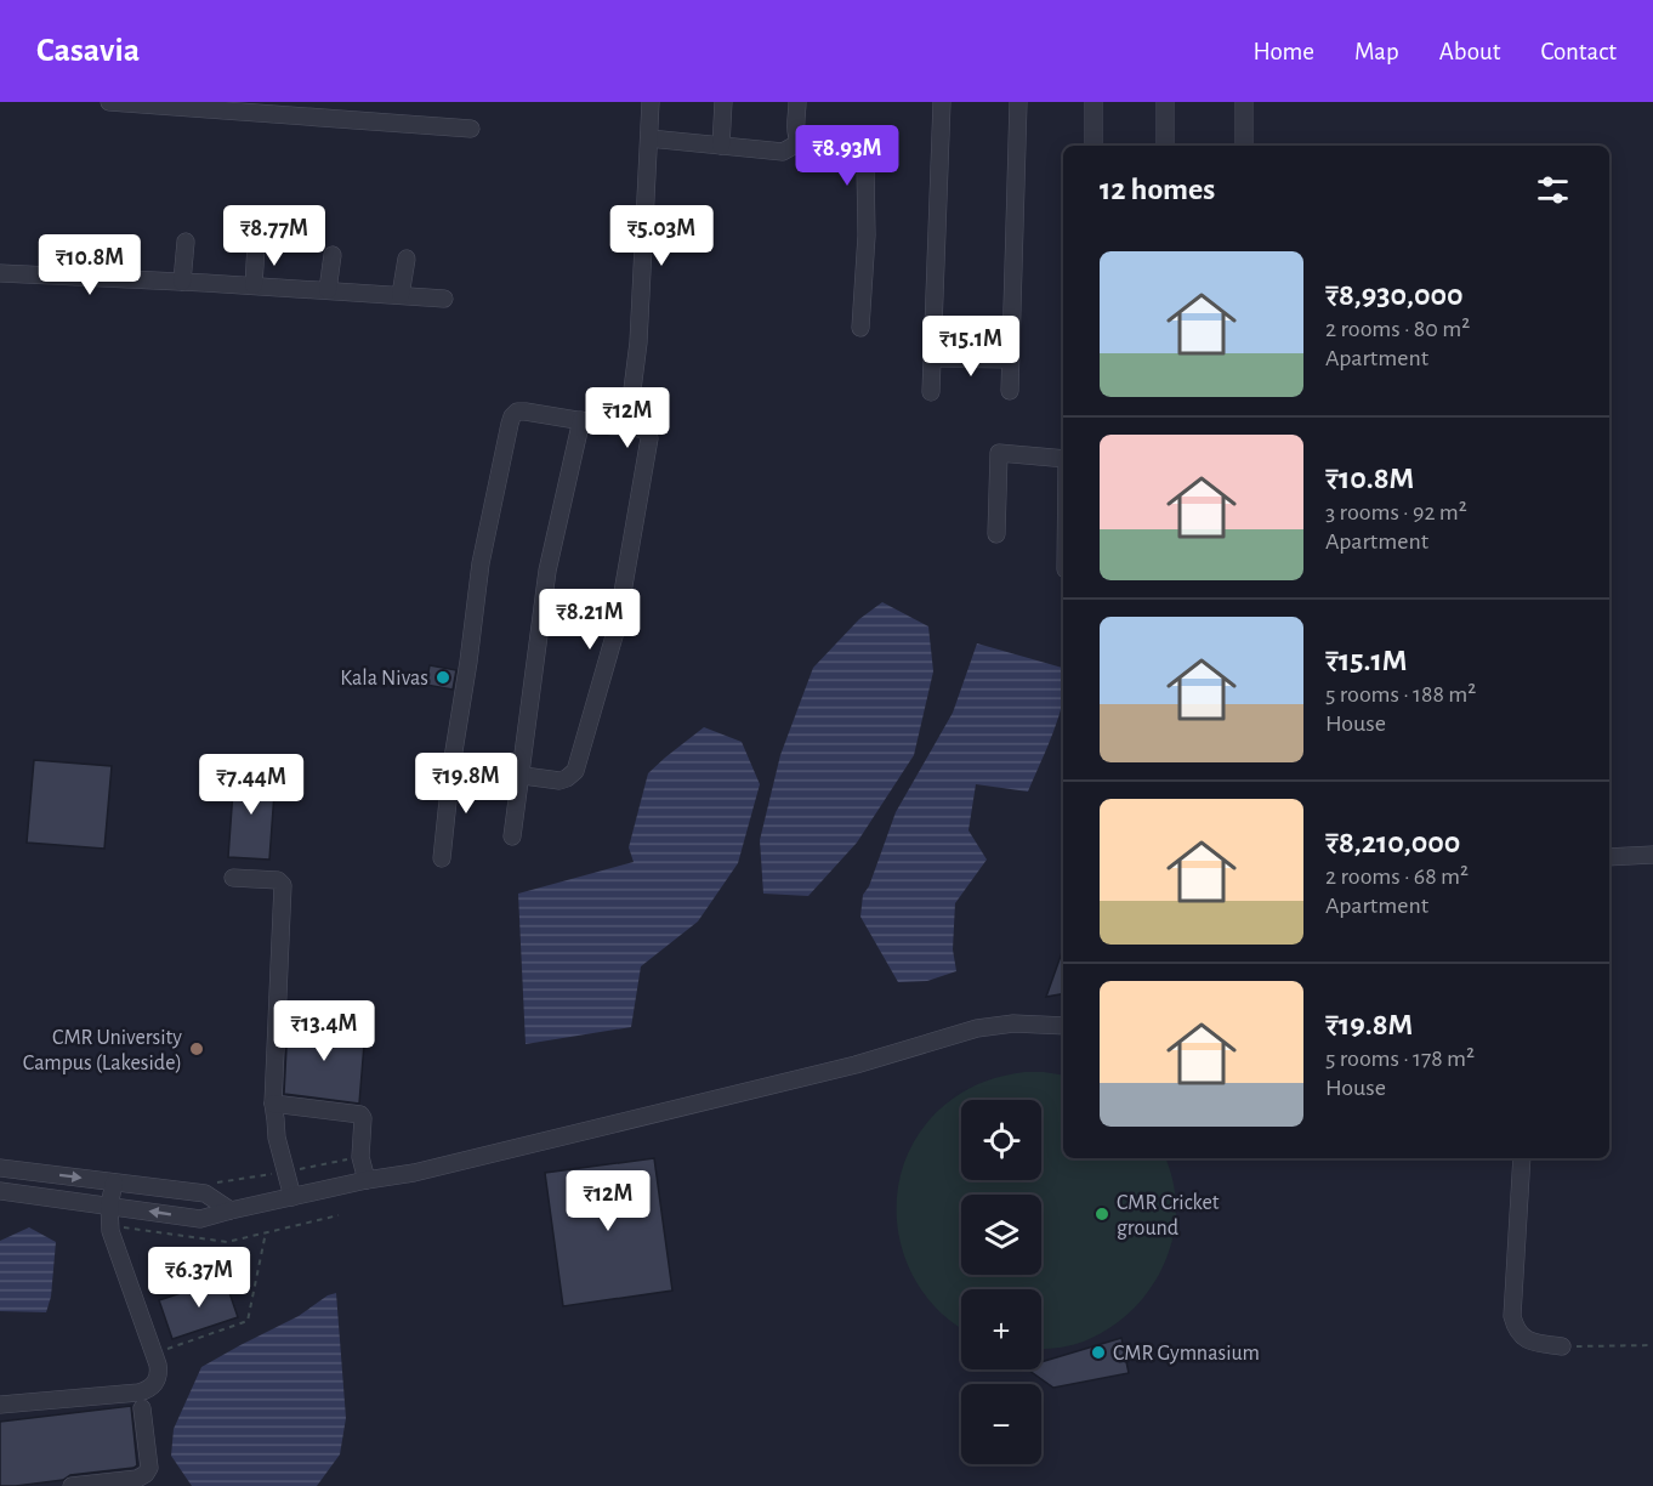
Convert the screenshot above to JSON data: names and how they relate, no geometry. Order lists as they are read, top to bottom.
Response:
{
  "places": [
    "Kala Nivas",
    "CMR University Campus (Lakeside)",
    "CMR Cricket ground",
    "CMR Gymnasium"
  ],
  "page": {
    "header": "Casavia",
    "nav": [
      "Home",
      "Map",
      "About",
      "Contact"
    ],
    "price": [
      "₹8.93M",
      "₹8.77M",
      "₹5.03M",
      "₹10.8M",
      "₹15.1M",
      "₹12M",
      "₹8.21M",
      "₹19.8M",
      "₹7.44M",
      "₹13.4M",
      "₹12M",
      "₹6.37M"
    ],
    "heading": "12 homes",
    "list": [
      {
        "name": "₹8,930,000",
        "note": "2 rooms · 80 m² · Apartment"
      },
      {
        "name": "₹10.8M",
        "note": "3 rooms · 92 m² · Apartment"
      },
      {
        "name": "₹15.1M",
        "note": "5 rooms · 188 m² · House"
      },
      {
        "name": "₹8,210,000",
        "note": "2 rooms · 68 m² · Apartment"
      },
      {
        "name": "₹19.8M",
        "note": "5 rooms · 178 m² · House"
      }
    ],
    "map_buttons": ["+", "−"]
  }
}
